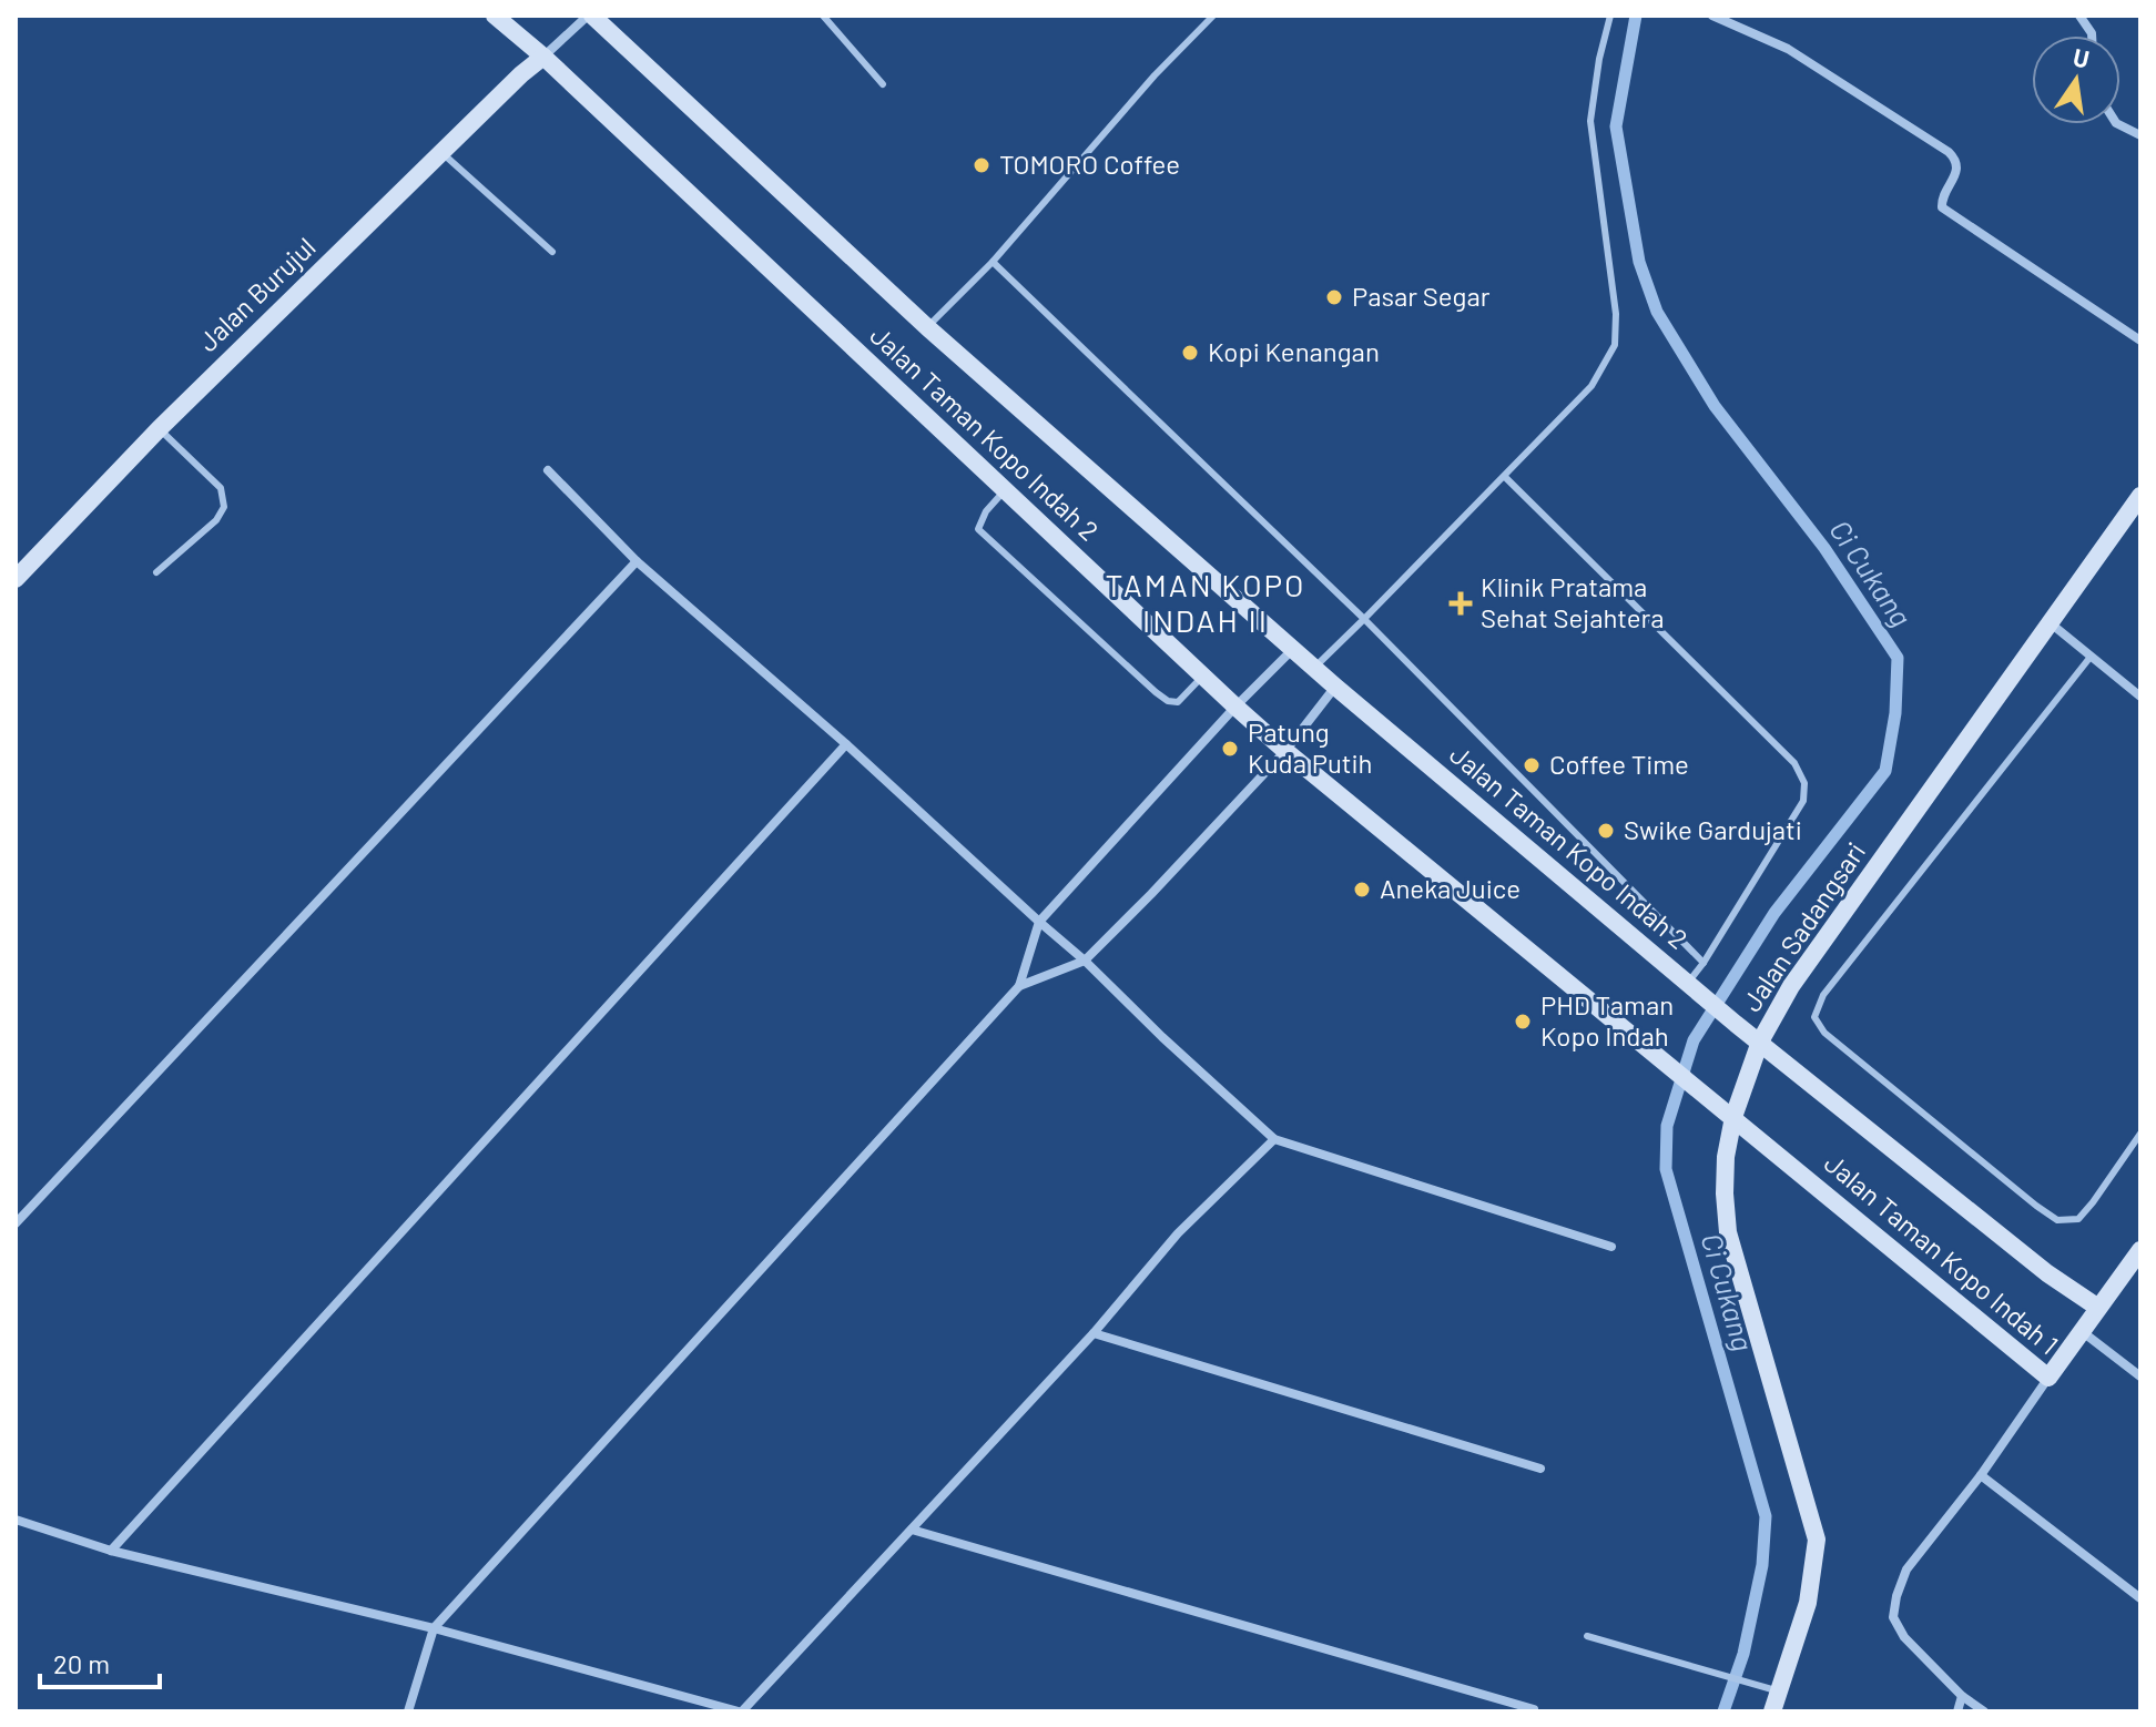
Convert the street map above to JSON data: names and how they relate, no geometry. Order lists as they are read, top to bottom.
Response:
{
  "streets": {
    "main road": [
      "Jalan Burujul",
      "Jalan Taman Kopo Indah 2",
      "Jalan Sadangsari",
      "Jalan Taman Kopo Indah 1"
    ]
  },
  "crossings": [
    ["Jalan Burujul", "Jalan Taman Kopo Indah 2"],
    ["Jalan Taman Kopo Indah 2", "Jalan Sadangsari"],
    ["Jalan Taman Kopo Indah 2", "Jalan Taman Kopo Indah 1"],
    ["Jalan Sadangsari", "Jalan Taman Kopo Indah 1"]
  ],
  "districts": ["TAMAN KOPO INDAH II"],
  "water": ["Ci Cukang"],
  "places": {
    "other": [
      "TOMORO Coffee",
      "Pasar Segar",
      "Kopi Kenangan",
      "Patung Kuda Putih",
      "Coffee Time",
      "Swike Gardujati",
      "Aneka Juice",
      "PHD Taman Kopo Indah"
    ],
    "health": ["Klinik Pratama Sehat Sejahtera"]
  },
  "scale_bar": "20 m",
  "north": "top"
}
